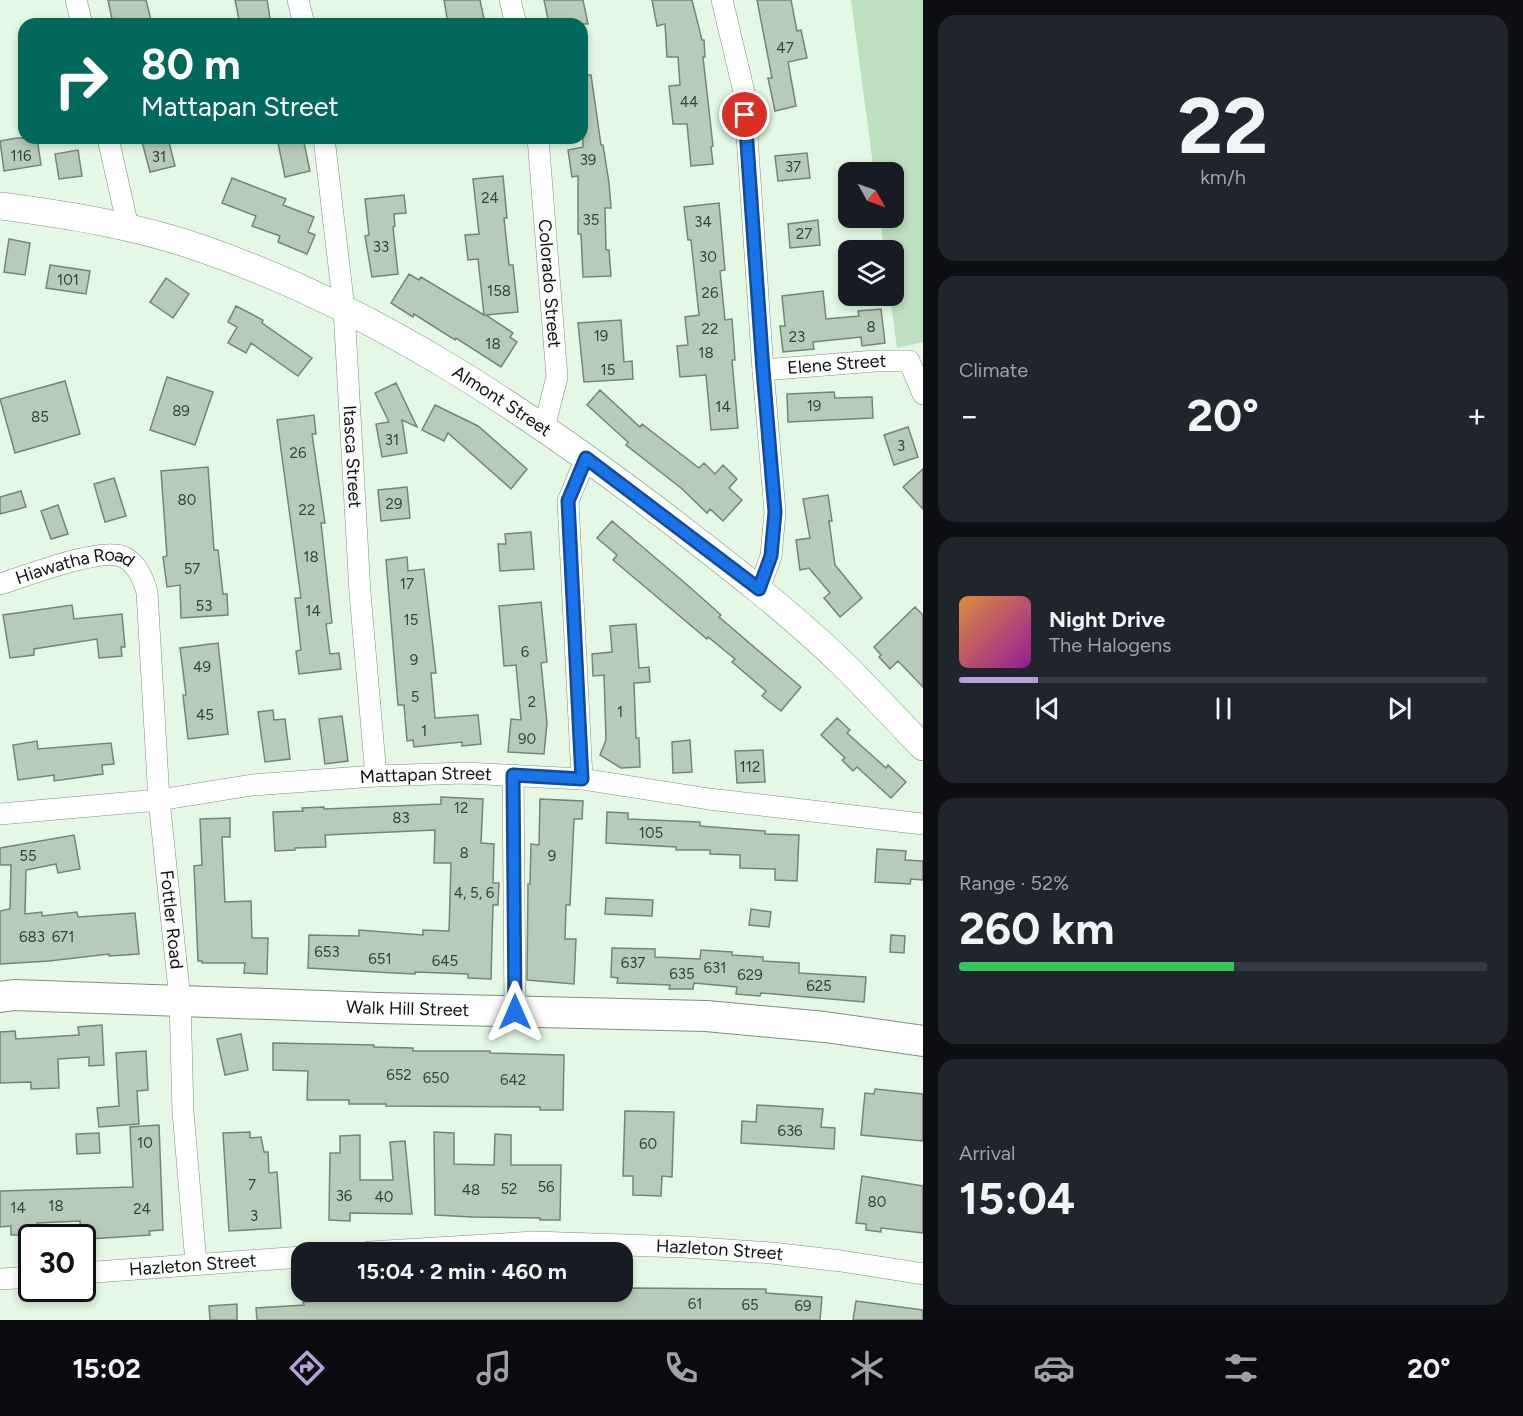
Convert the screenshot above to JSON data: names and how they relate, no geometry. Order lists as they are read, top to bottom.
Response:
{
  "streets": {
    "main road": ["Walk Hill Street"],
    "street": [
      "Colorado Street",
      "Elene Street",
      "Almont Street",
      "Itasca Street",
      "Hiawatha Road",
      "Mattapan Street",
      "Fottler Road",
      "Hazleton Street"
    ]
  },
  "crossings": [
    ["Colorado Street", "Almont Street"],
    ["Almont Street", "Itasca Street"],
    ["Itasca Street", "Mattapan Street"],
    ["Hiawatha Road", "Fottler Road"],
    ["Mattapan Street", "Fottler Road"],
    ["Fottler Road", "Walk Hill Street"],
    ["Fottler Road", "Hazleton Street"]
  ],
  "house_numbers": [
    "47",
    "44",
    "116",
    "31",
    "39",
    "37",
    "24",
    "35",
    "34",
    "27",
    "33",
    "30",
    "101",
    "158",
    "26",
    "8",
    "22",
    "19",
    "23",
    "18",
    "18",
    "15",
    "19",
    "14",
    "89",
    "85",
    "31",
    "3",
    "26",
    "80",
    "29",
    "22",
    "18",
    "57",
    "17",
    "53",
    "14",
    "15",
    "6",
    "9",
    "49",
    "5",
    "2",
    "1",
    "45",
    "1",
    "90",
    "112",
    "12",
    "83",
    "105",
    "8",
    "55",
    "9",
    "4, 5, 6",
    "683",
    "671",
    "653",
    "651",
    "645",
    "637",
    "631",
    "635",
    "629",
    "625",
    "652",
    "650",
    "642",
    "636",
    "10",
    "60",
    "7",
    "56",
    "52",
    "48",
    "36",
    "40",
    "80",
    "18",
    "14",
    "24",
    "3",
    "61",
    "65",
    "69"
  ],
  "north": "bottom right",
  "page": {
    "tile": [
      ["22", "km/h"],
      "Climate",
      ["Range · 52%", "260 km"],
      ["Arrival", "15:04"]
    ],
    "turn": ["80 m", "Mattapan Street"],
    "heat": ["−", "20°", "+"],
    "song": ["Night Drive", "The Halogens"],
    "limit": "30",
    "trip": "15:04 · 2 min · 460 m",
    "tabs": ["15:02", "20°"]
  }
}
